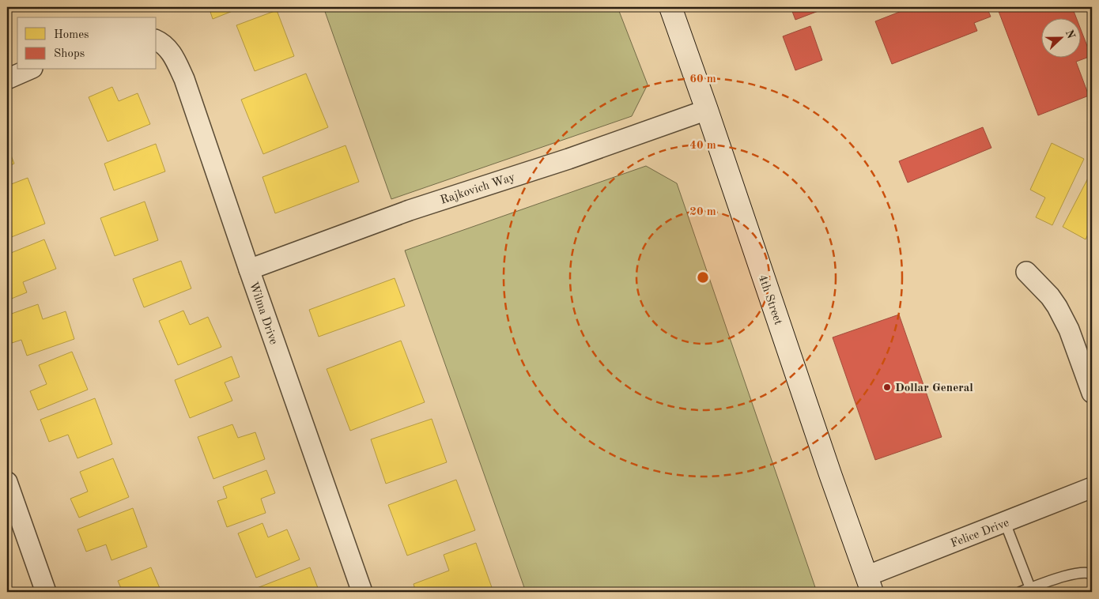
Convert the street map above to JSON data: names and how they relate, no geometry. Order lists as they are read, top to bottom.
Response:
{
  "streets": {
    "main road": ["4th Street"],
    "street": ["Rajkovich Way", "Wilma Drive", "Felice Drive"]
  },
  "crossings": [
    ["Rajkovich Way", "4th Street"],
    ["Rajkovich Way", "Wilma Drive"],
    ["4th Street", "Felice Drive"]
  ],
  "places": ["Dollar General"],
  "legend": ["Homes", "Shops"],
  "north": "right",
  "rings": ["60 m", "40 m", "20 m"]
}
